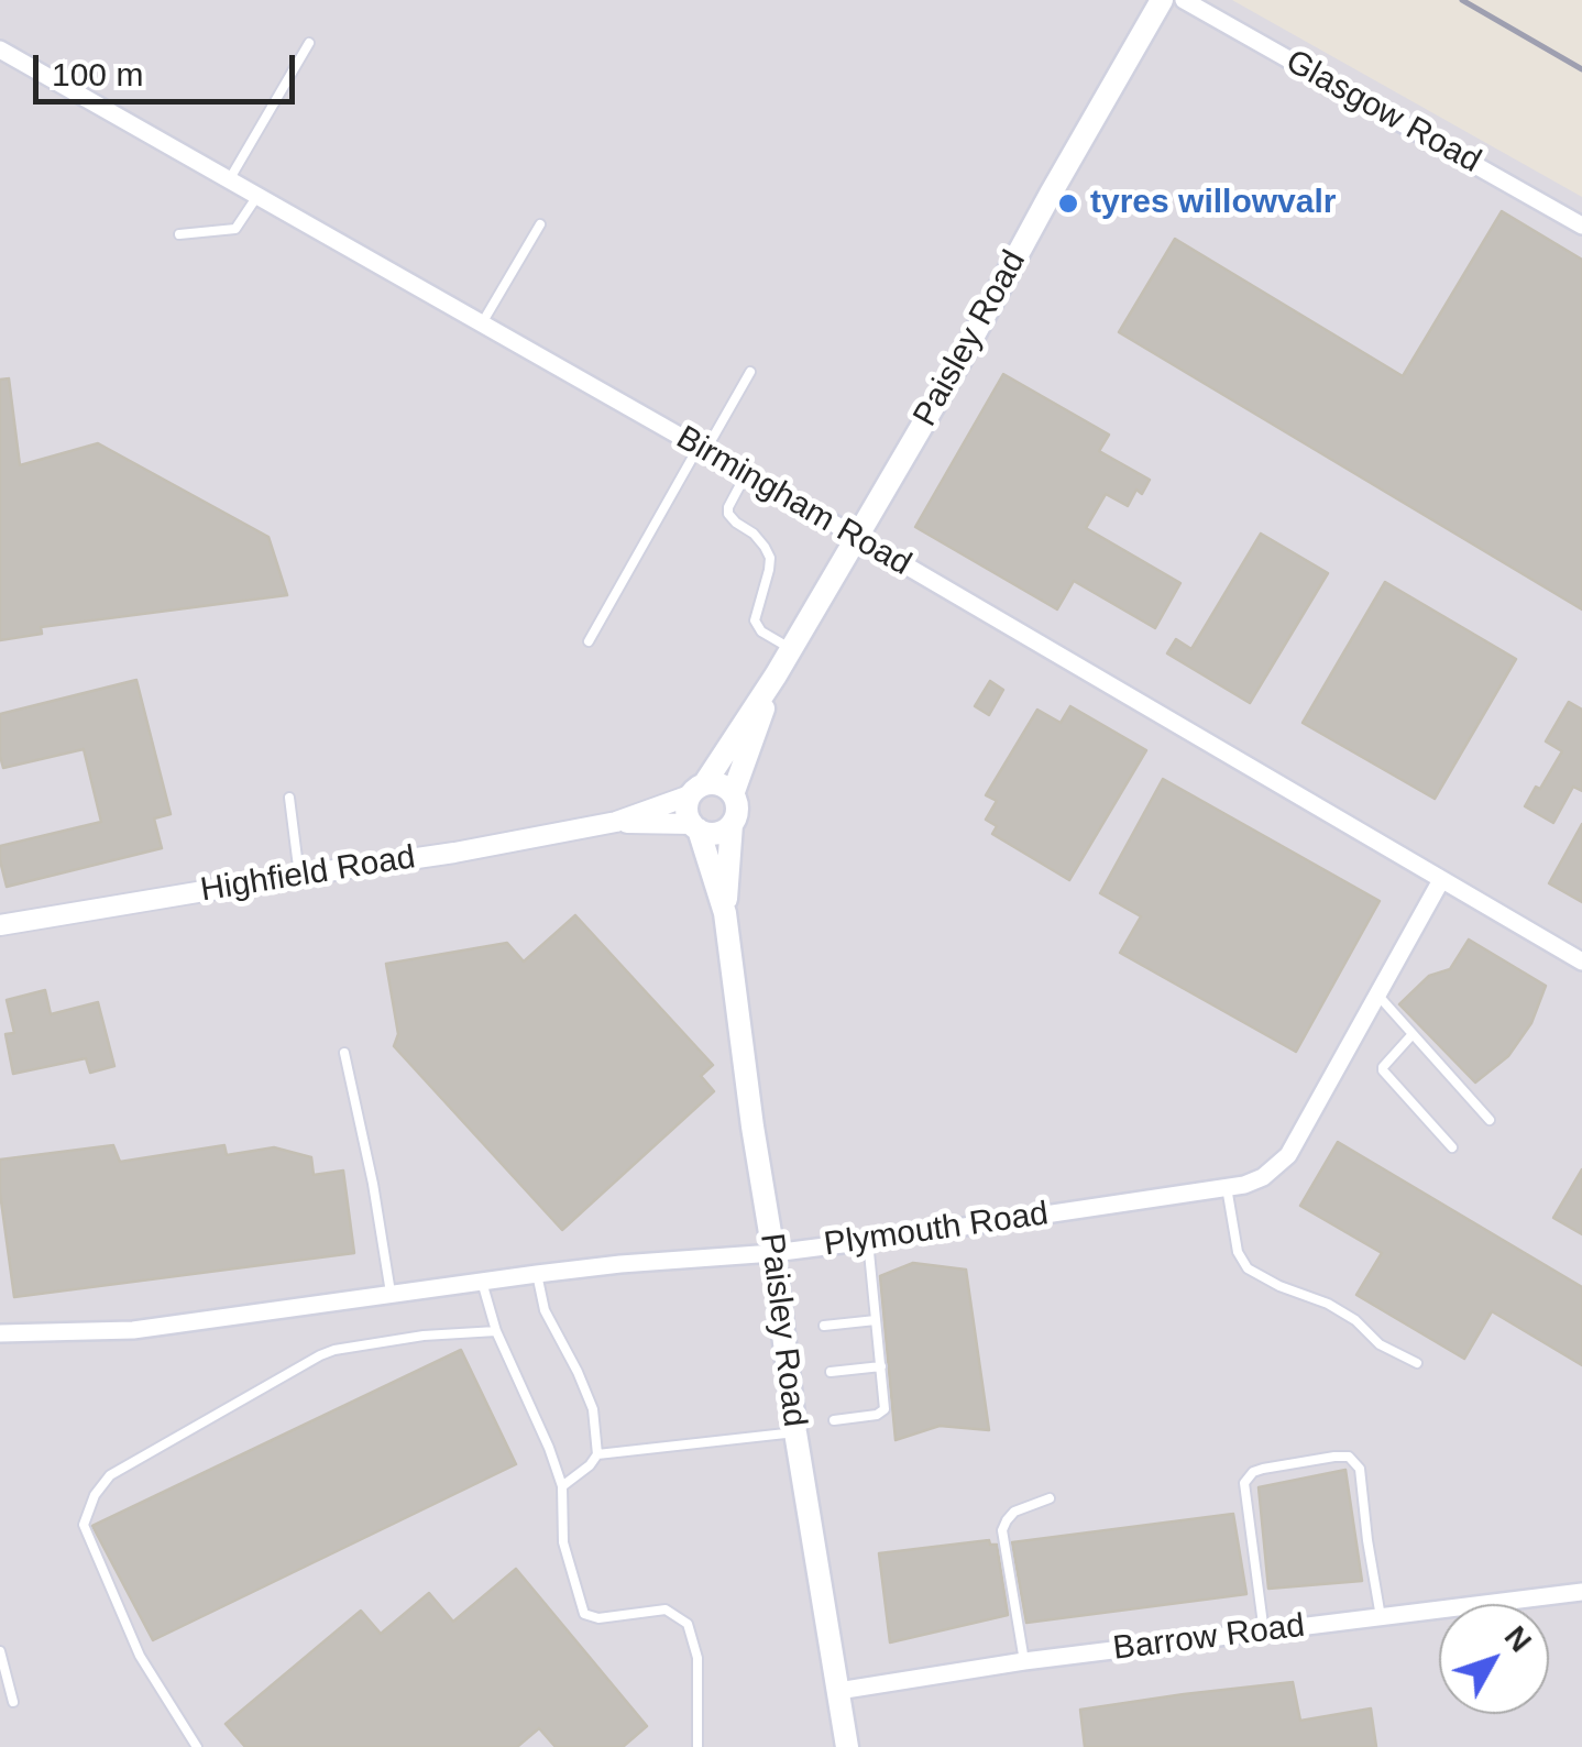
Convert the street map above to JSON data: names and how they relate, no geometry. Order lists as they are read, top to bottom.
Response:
{
  "streets": {
    "main road": ["Paisley Road"],
    "street": [
      "Glasgow Road",
      "Birmingham Road",
      "Highfield Road",
      "Plymouth Road",
      "Barrow Road"
    ]
  },
  "crossings": [
    ["Paisley Road", "Birmingham Road"],
    ["Paisley Road", "Highfield Road"],
    ["Paisley Road", "Plymouth Road"],
    ["Paisley Road", "Barrow Road"],
    ["Birmingham Road", "Plymouth Road"]
  ],
  "places": ["tyres willowvalr"],
  "scale_bar": "100 m",
  "north": "top right"
}
